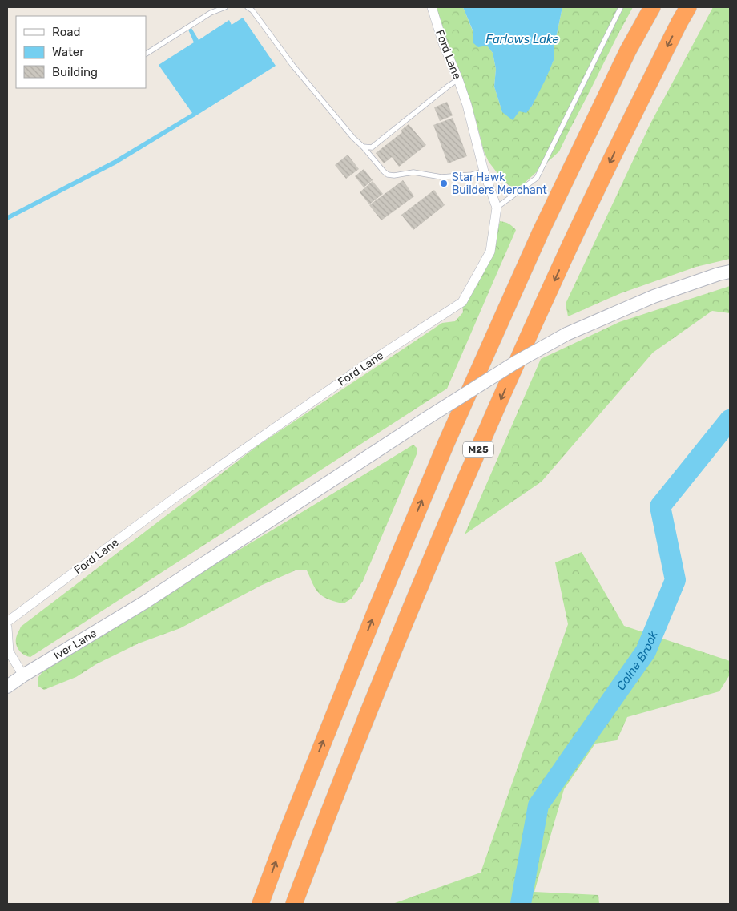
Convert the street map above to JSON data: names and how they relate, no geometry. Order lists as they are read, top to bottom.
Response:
{
  "streets": {
    "highway": ["M25"],
    "main road": ["Iver Lane"],
    "street": ["Ford Lane"]
  },
  "water": ["Farlows Lake", "Colne Brook"],
  "places": ["Star Hawk Builders Merchant"],
  "legend": ["Road", "Water", "Building"]
}
